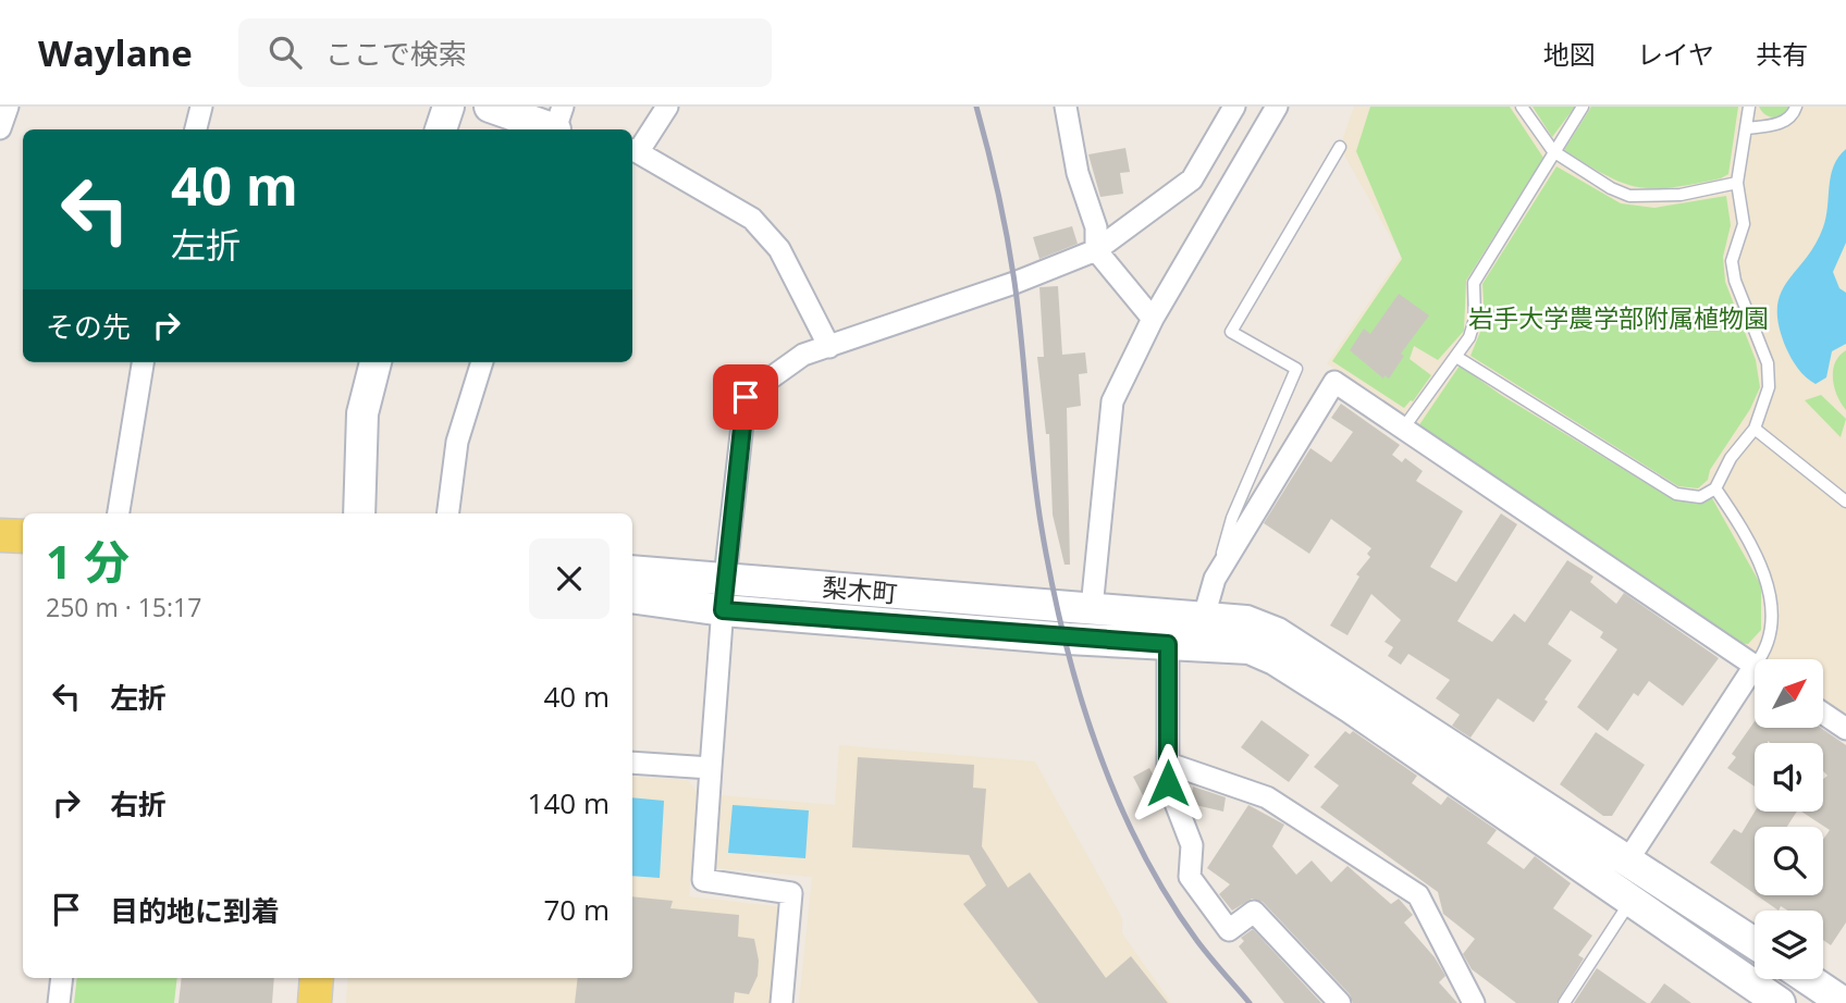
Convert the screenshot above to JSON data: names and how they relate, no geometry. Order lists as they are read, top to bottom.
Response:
{
  "streets": {
    "street": ["梨木町"]
  },
  "parks": ["岩手大学農学部附属植物園"],
  "north": "top right",
  "page": {
    "header": "Waylane",
    "search": "ここで検索",
    "nav": ["地図", "レイヤ", "共有"],
    "turn": ["40 m", "左折"],
    "then": "その先",
    "heading": ["1 分", "250 m · 15:17"],
    "list": [
      {
        "name": "左折",
        "value": "40 m"
      },
      {
        "name": "右折",
        "value": "140 m"
      },
      {
        "name": "目的地に到着",
        "value": "70 m"
      }
    ]
  }
}
